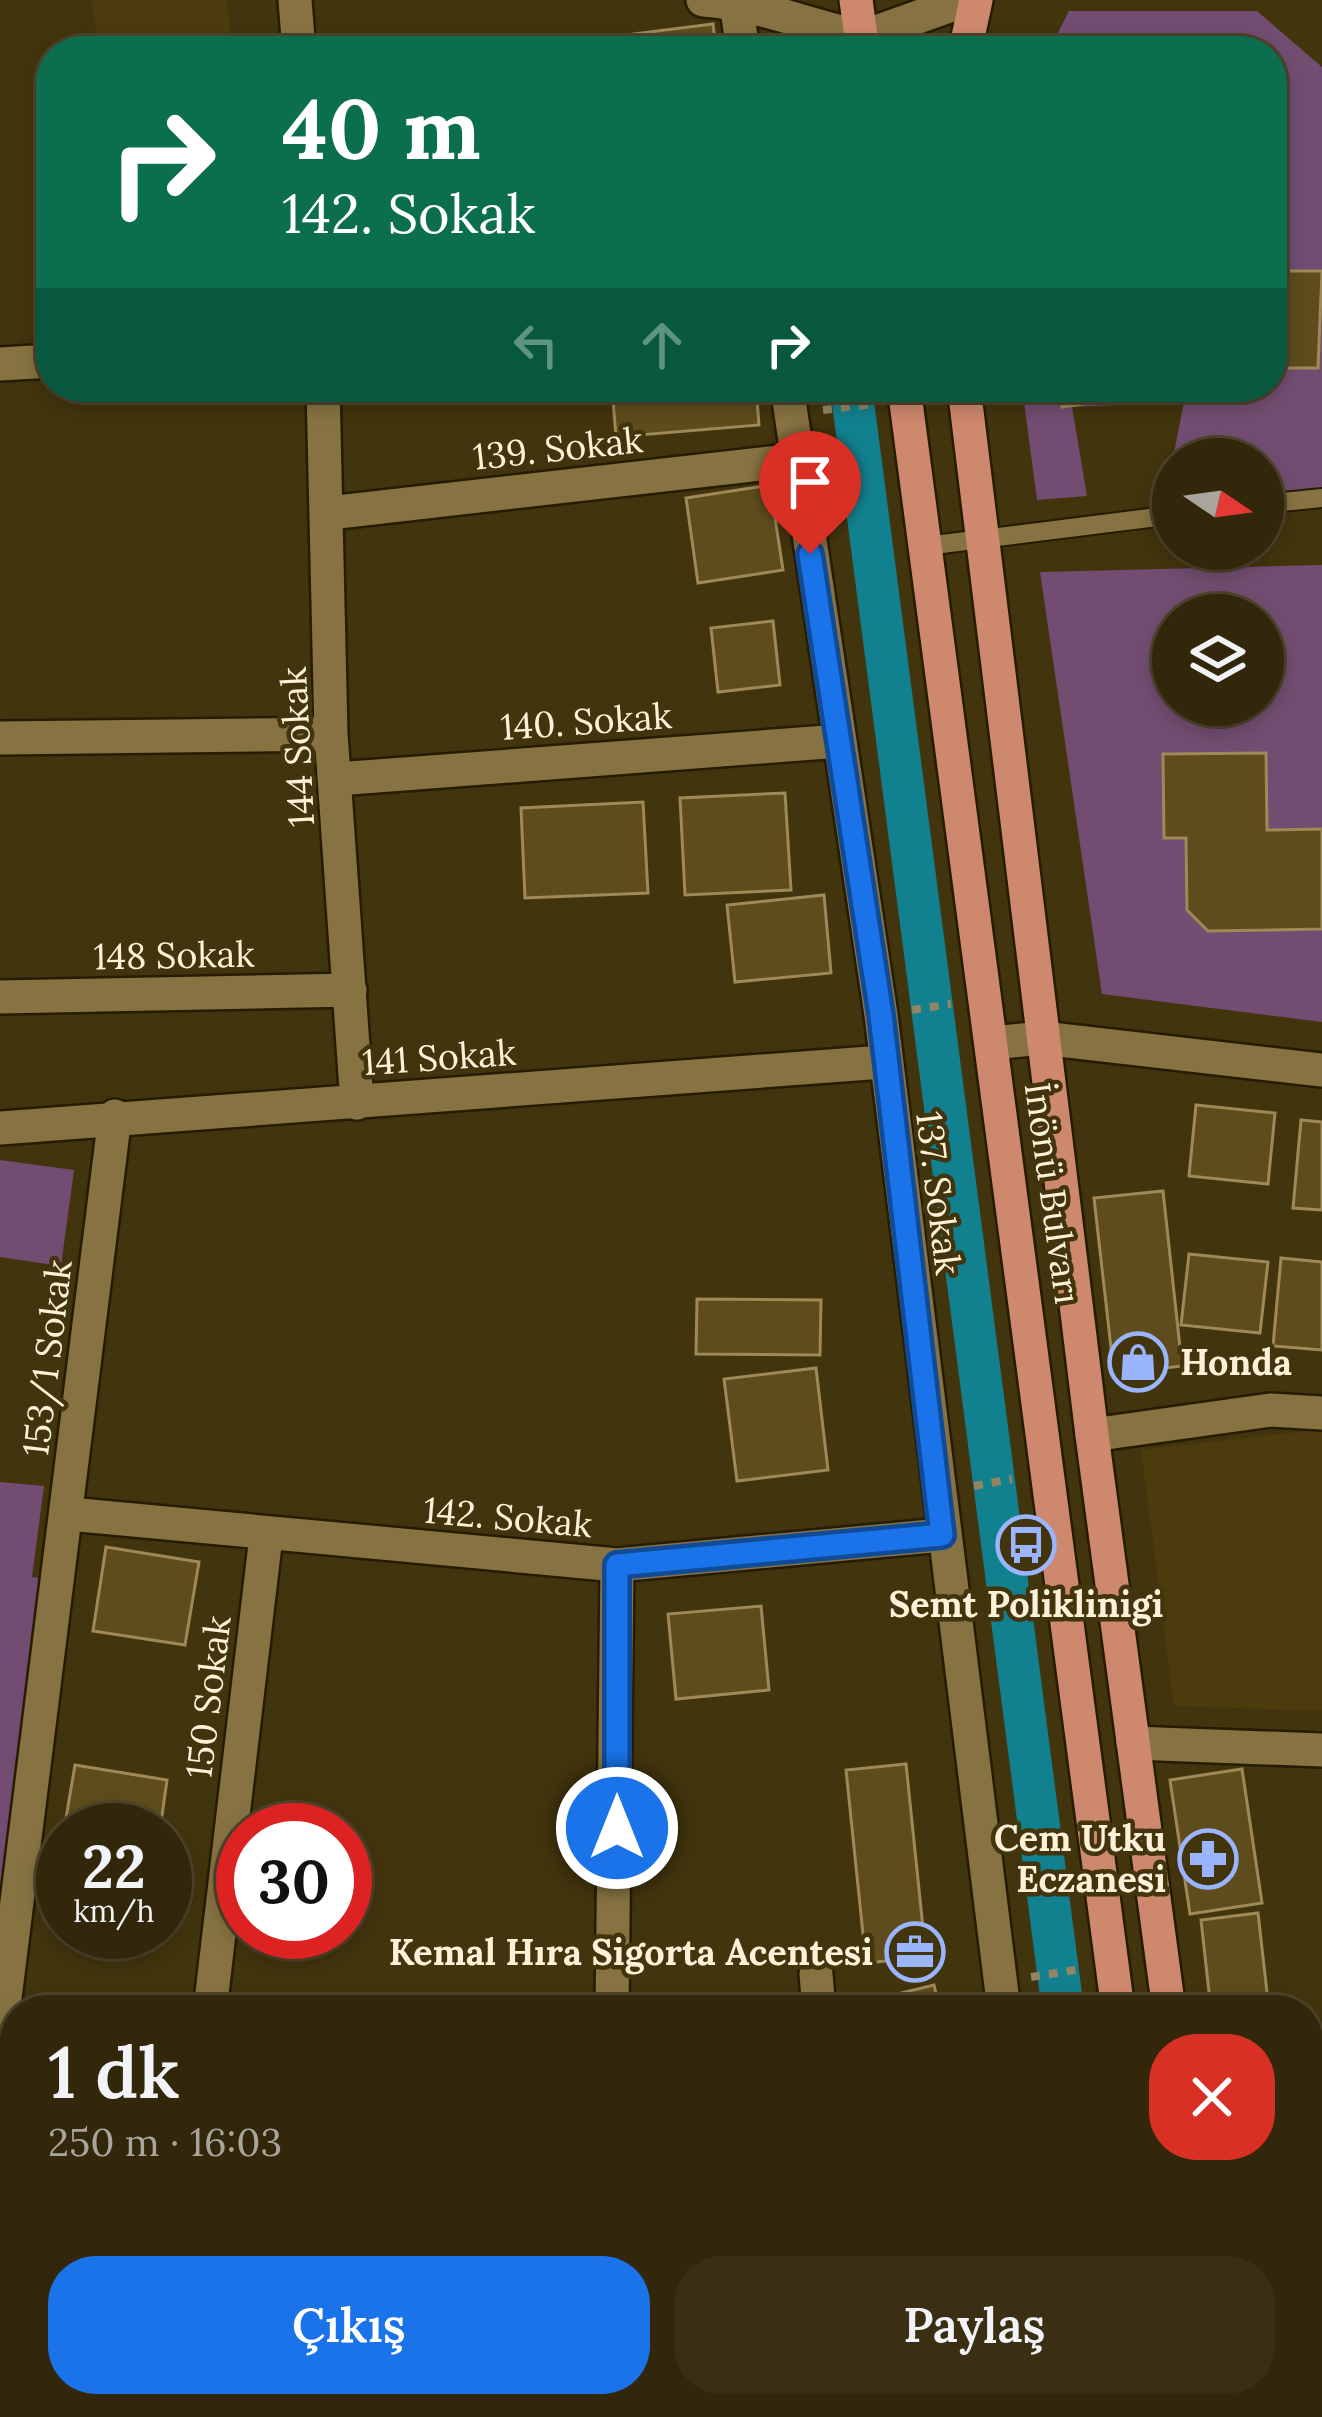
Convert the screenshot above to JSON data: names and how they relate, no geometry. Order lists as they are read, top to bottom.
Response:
{
  "streets": {
    "main road": ["İnönü Bulvarı"],
    "street": [
      "139. Sokak",
      "140. Sokak",
      "144 Sokak",
      "148 Sokak",
      "141 Sokak",
      "137. Sokak",
      "153/1 Sokak",
      "142. Sokak",
      "150 Sokak"
    ]
  },
  "crossings": [
    ["139. Sokak", "144 Sokak"],
    ["139. Sokak", "137. Sokak"],
    ["140. Sokak", "144 Sokak"],
    ["140. Sokak", "137. Sokak"],
    ["144 Sokak", "148 Sokak"],
    ["144 Sokak", "141 Sokak"],
    ["141 Sokak", "137. Sokak"],
    ["141 Sokak", "153/1 Sokak"],
    ["137. Sokak", "142. Sokak"],
    ["153/1 Sokak", "142. Sokak"],
    ["142. Sokak", "150 Sokak"]
  ],
  "places": {
    "shop": ["Honda"],
    "bus stop": ["Semt Poliklinigi"],
    "pharmacy": ["Cem Utku Eczanesi"],
    "office": ["Kemal Hıra Sigorta Acentesi"]
  },
  "north": "right",
  "page": {
    "turn": ["40 m", "142. Sokak"],
    "speed": "22 km/h",
    "limit": "30",
    "heading": ["1 dk", "250 m · 16:03"],
    "buttons": ["Çıkış", "Paylaş"]
  }
}
